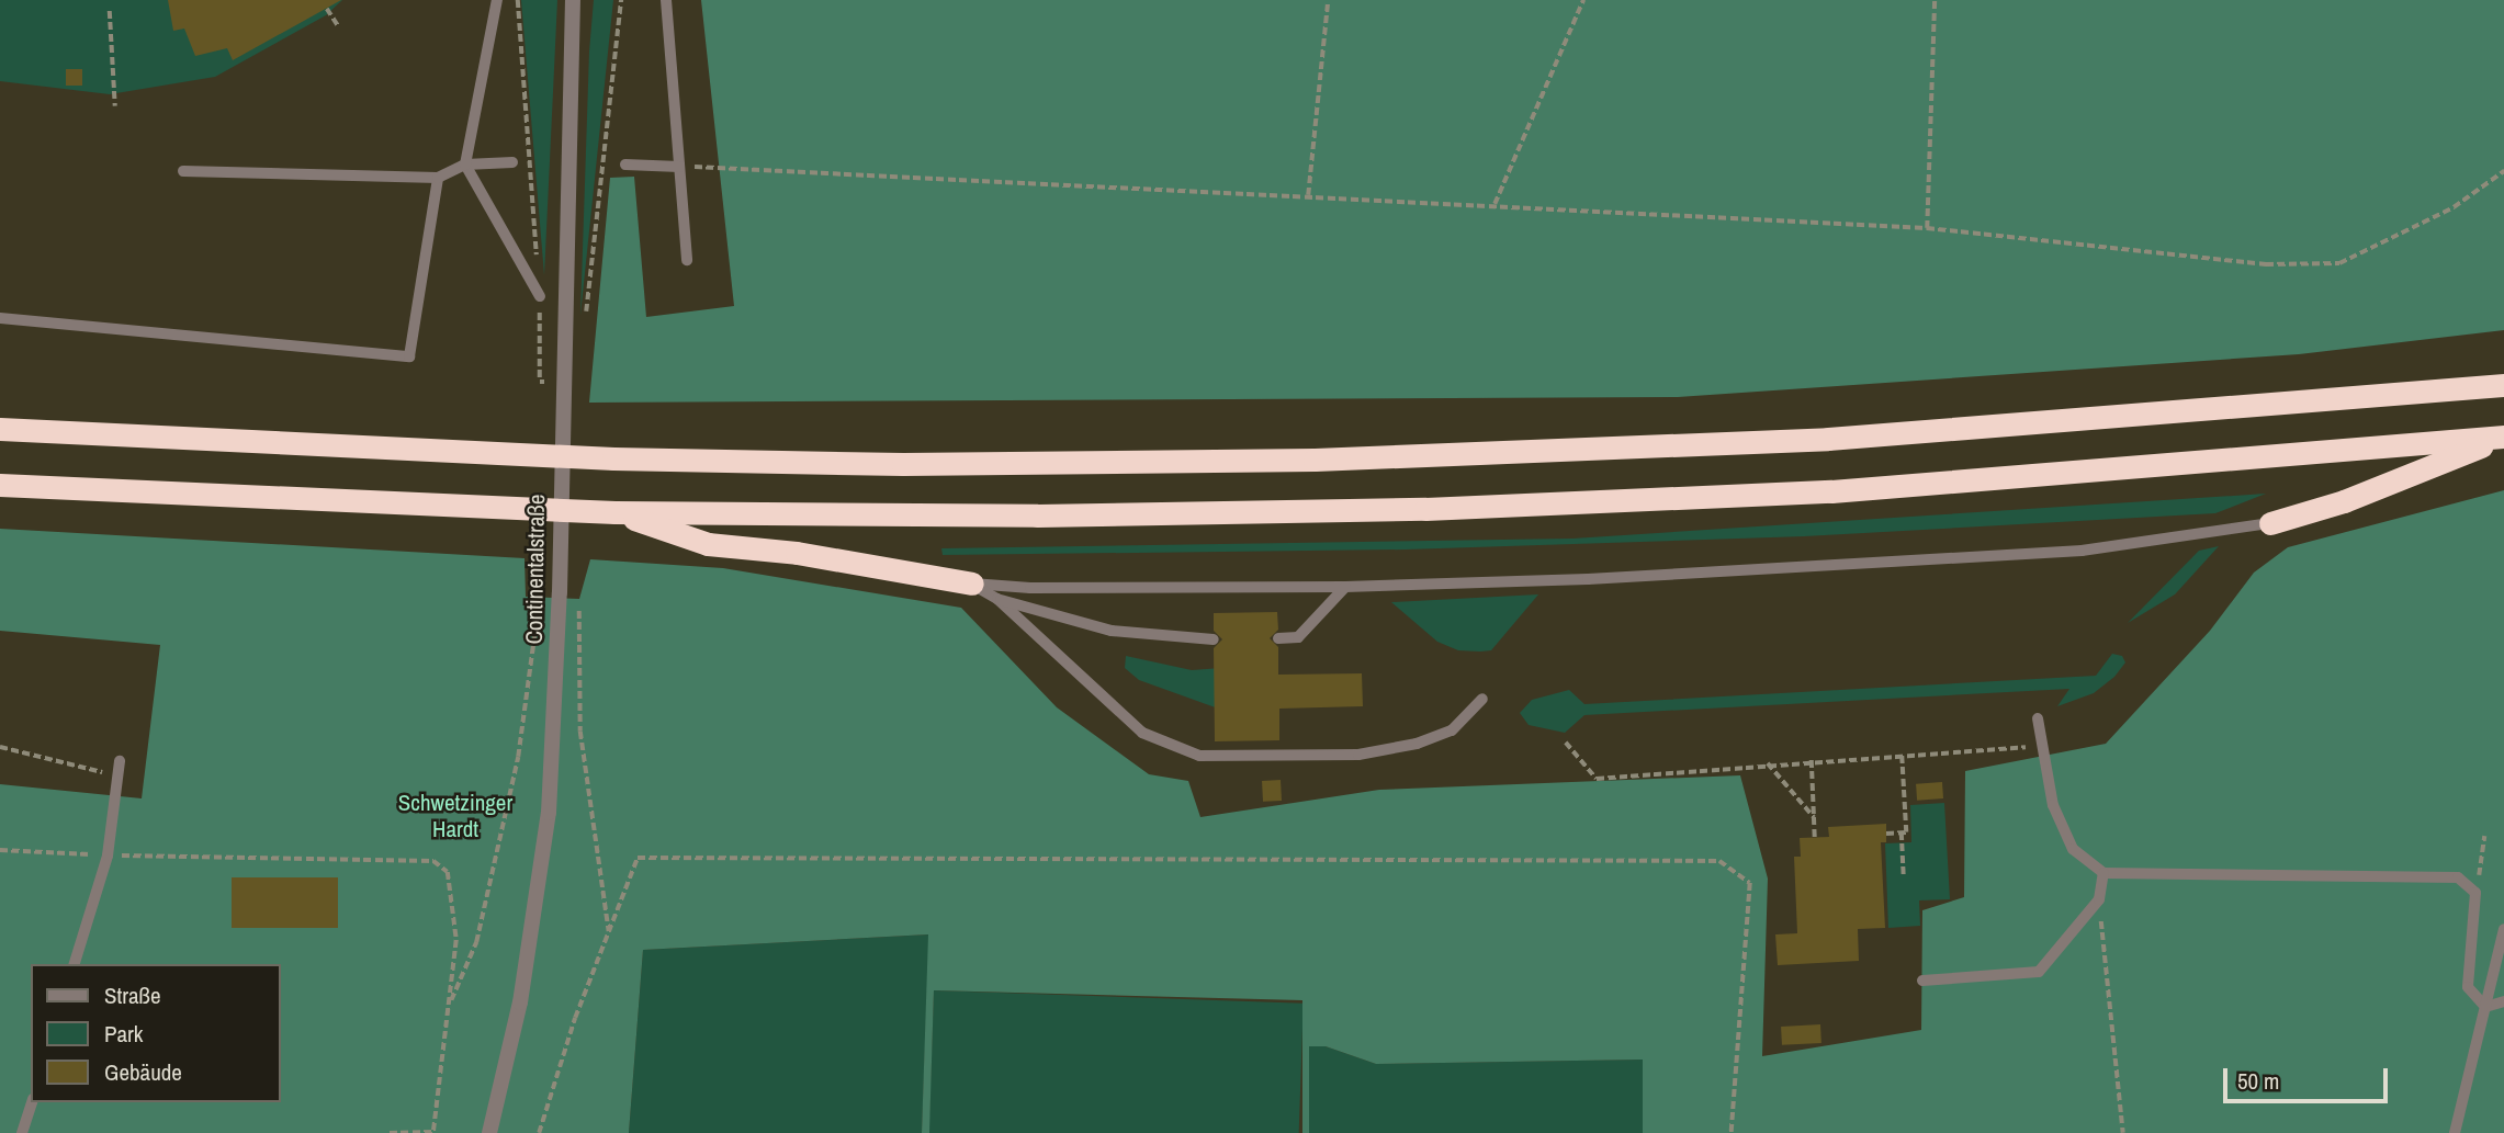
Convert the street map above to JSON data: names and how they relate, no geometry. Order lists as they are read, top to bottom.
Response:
{
  "streets": {
    "street": ["Continentalstraße"]
  },
  "parks": ["Schwetzinger Hardt"],
  "legend": ["Straße", "Park", "Gebäude"],
  "scale_bar": "50 m"
}
